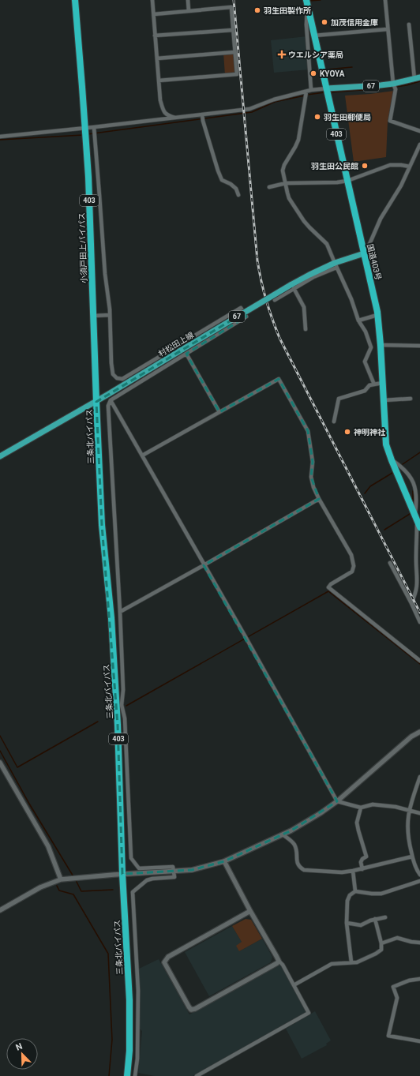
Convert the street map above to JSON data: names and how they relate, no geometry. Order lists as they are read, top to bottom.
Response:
{
  "streets": {
    "highway": [
      "403",
      "小須戸田上バイパス",
      "国道403号",
      "三条北バイパス"
    ],
    "main road": ["67", "村松田上線"]
  },
  "crossings": [
    ["67", "国道403号"],
    ["小須戸田上バイパス", "村松田上線"],
    ["小須戸田上バイパス", "三条北バイパス"],
    ["国道403号", "村松田上線"],
    ["村松田上線", "三条北バイパス"]
  ],
  "places": {
    "other": [
      "羽生田製作所",
      "加茂信用金庫",
      "KYOYA",
      "羽生田郵便局",
      "羽生田公民館",
      "神明神社"
    ],
    "health": ["ウエルシア薬局"]
  },
  "north": "top left"
}
